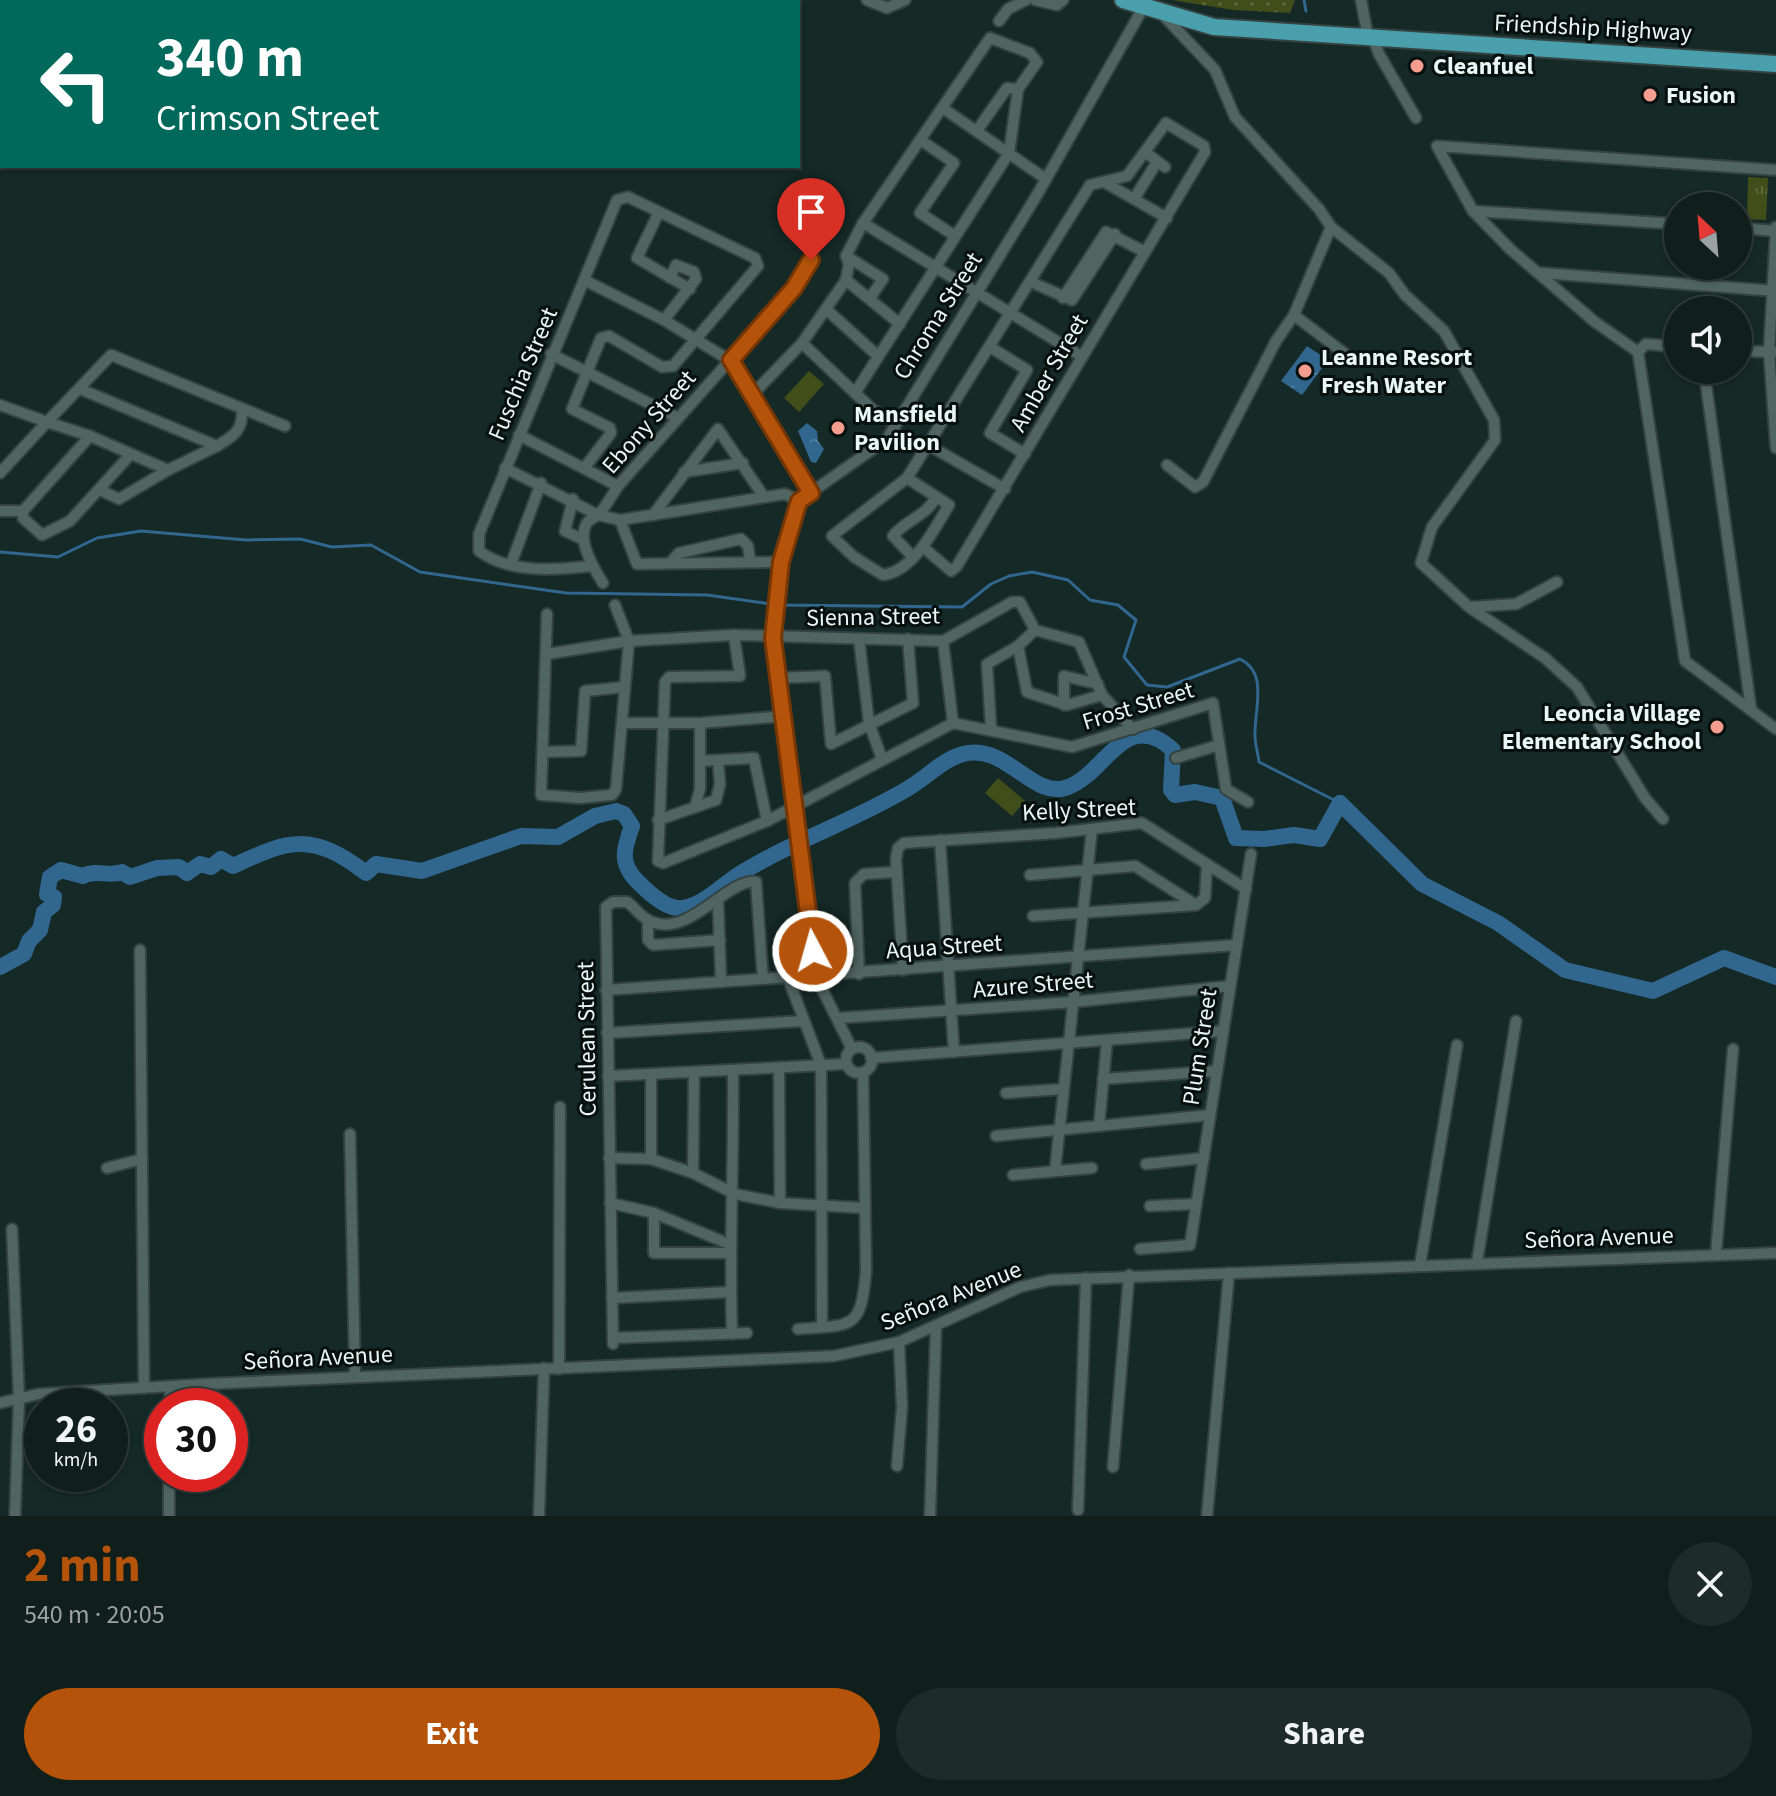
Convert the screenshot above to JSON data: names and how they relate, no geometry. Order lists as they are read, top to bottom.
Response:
{
  "streets": {
    "main road": ["Friendship Highway"],
    "street": [
      "Chroma Street",
      "Amber Street",
      "Fuschia Street",
      "Ebony Street",
      "Sienna Street",
      "Frost Street",
      "Kelly Street",
      "Aqua Street",
      "Azure Street",
      "Cerulean Street",
      "Plum Street",
      "Señora Avenue"
    ]
  },
  "crossings": [
    ["Friendship Highway", "Chroma Street"],
    ["Kelly Street", "Plum Street"],
    ["Aqua Street", "Cerulean Street"],
    ["Aqua Street", "Plum Street"],
    ["Azure Street", "Plum Street"]
  ],
  "places": [
    "Cleanfuel",
    "Fusion",
    "Leanne Resort Fresh Water",
    "Mansfield Pavilion",
    "Leoncia Village Elementary School"
  ],
  "north": "top left",
  "page": {
    "turn": ["340 m", "Crimson Street"],
    "speed": "26 km/h",
    "limit": "30",
    "heading": ["2 min", "540 m · 20:05"],
    "buttons": ["Exit", "Share"]
  }
}
